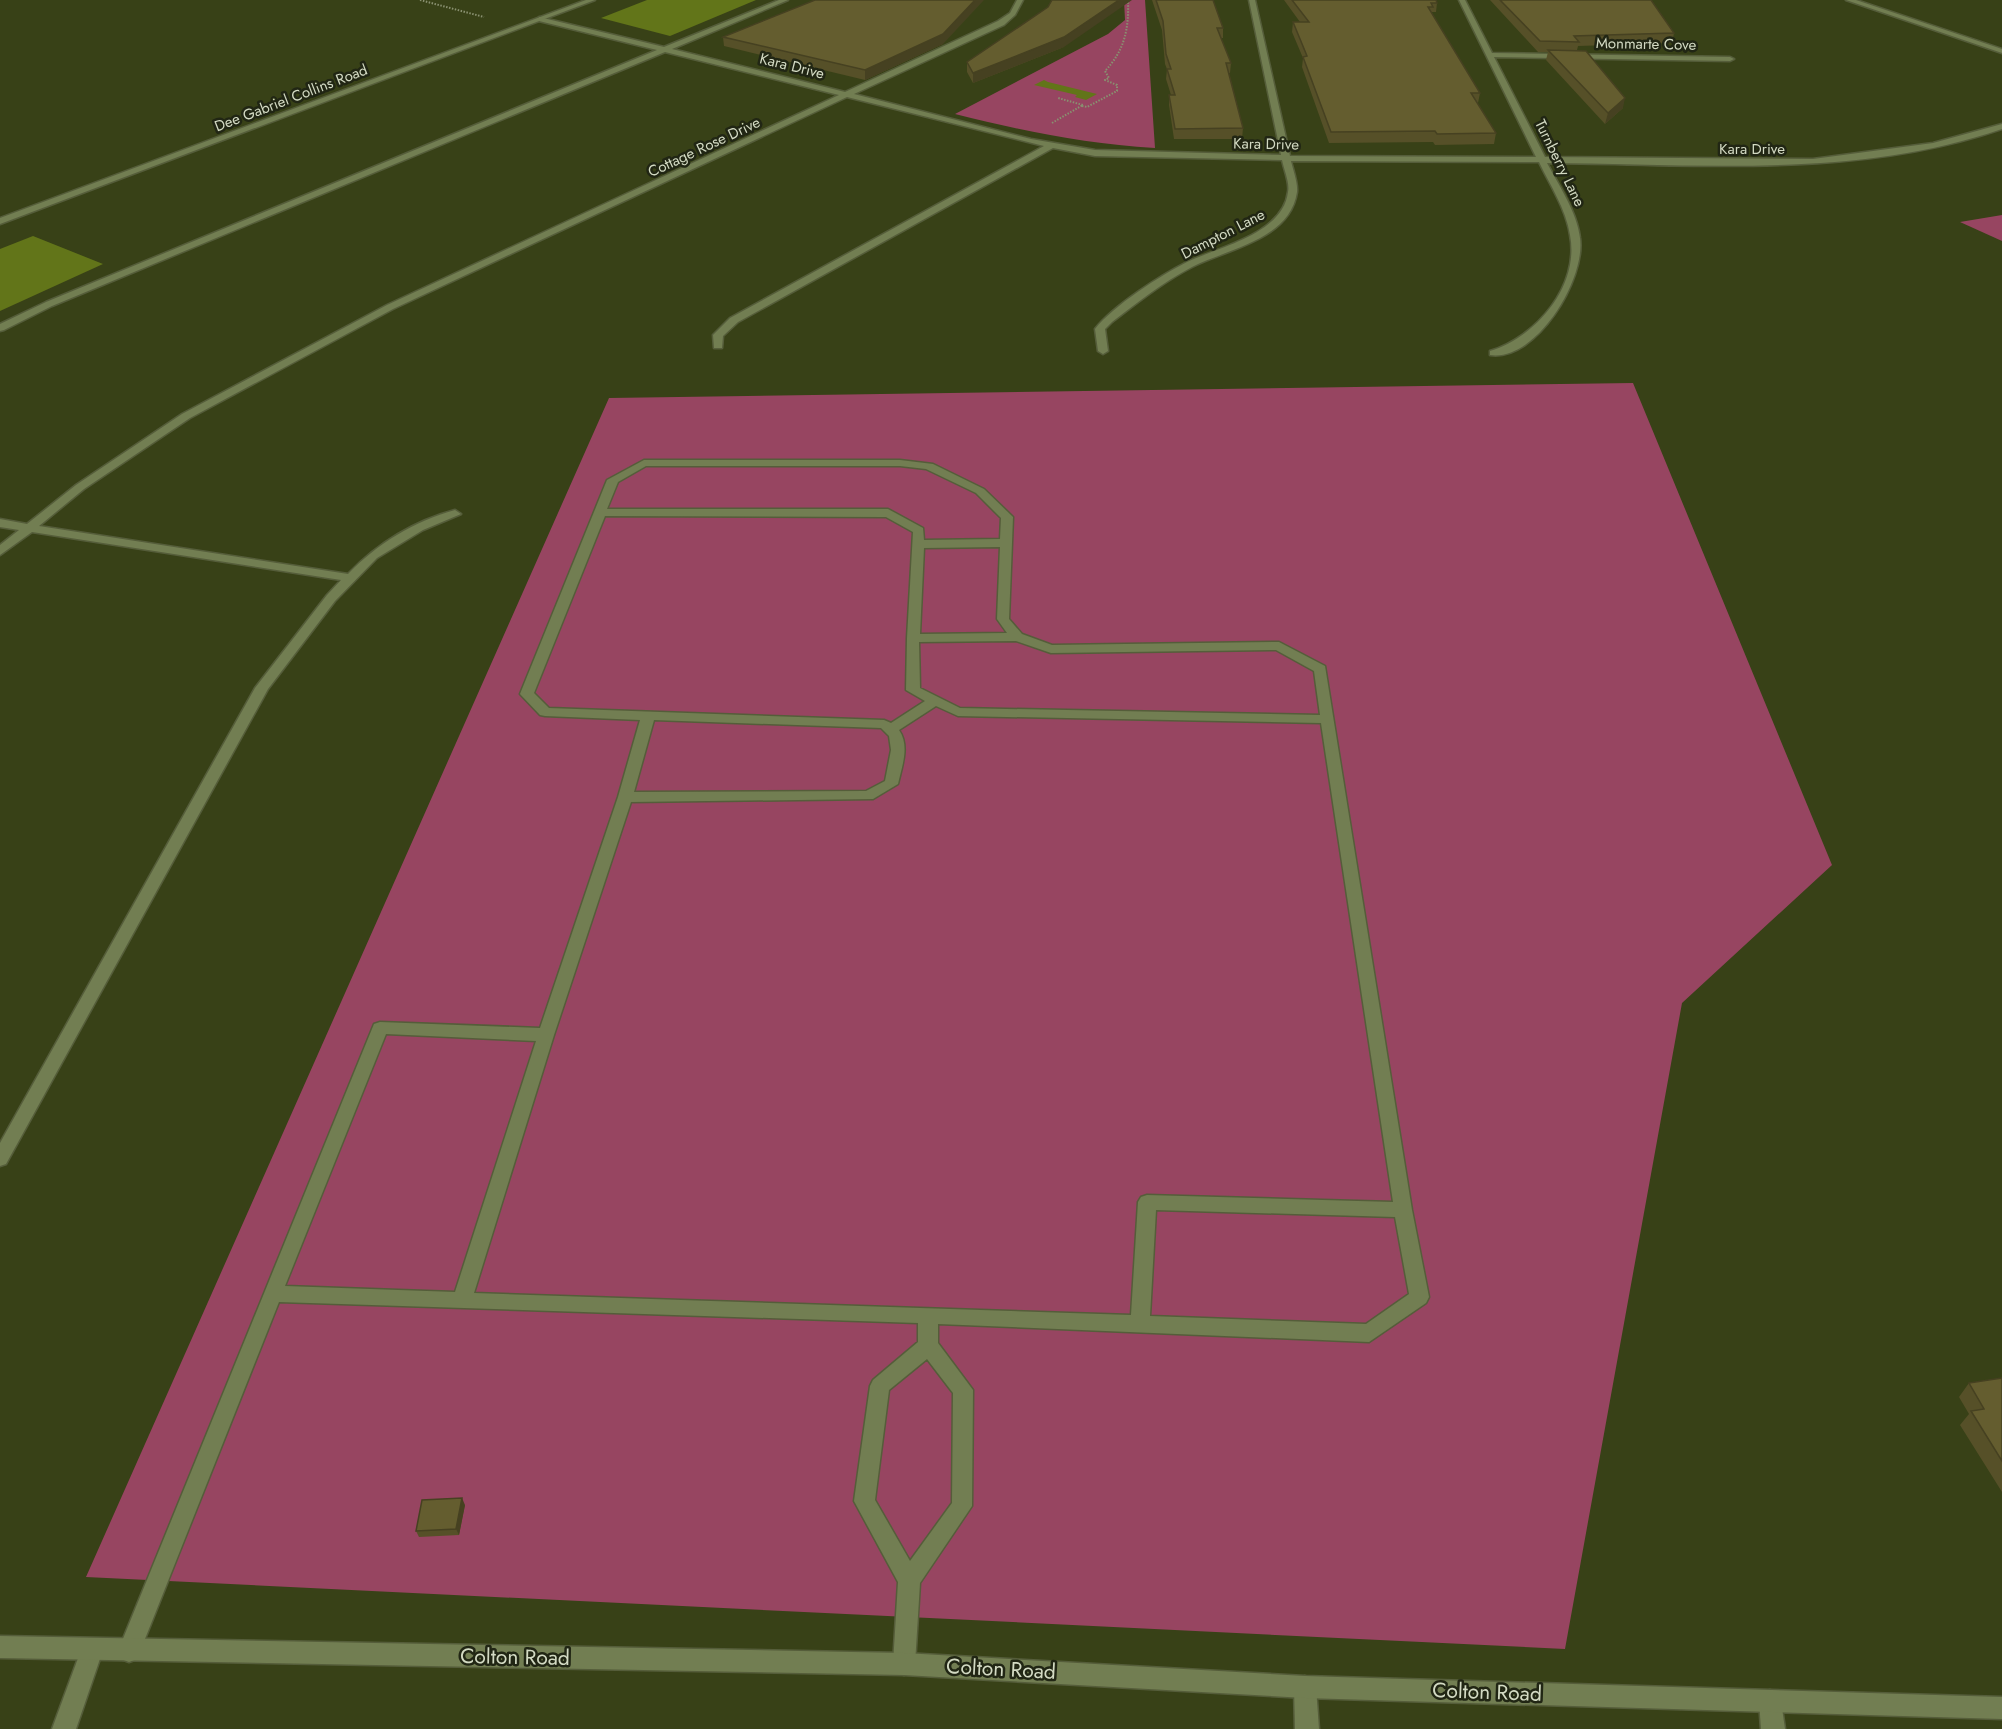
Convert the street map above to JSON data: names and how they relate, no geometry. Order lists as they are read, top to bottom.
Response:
{
  "streets": {
    "street": [
      "Monmarte Cove",
      "Kara Drive",
      "Dee Gabriel Collins Road",
      "Cottage Rose Drive",
      "Turnberry Lane",
      "Dampton Lane",
      "Colton Road"
    ]
  },
  "crossings": [
    ["Monmarte Cove", "Turnberry Lane"],
    ["Kara Drive", "Dee Gabriel Collins Road"],
    ["Kara Drive", "Cottage Rose Drive"],
    ["Kara Drive", "Turnberry Lane"],
    ["Kara Drive", "Dampton Lane"]
  ]
}
